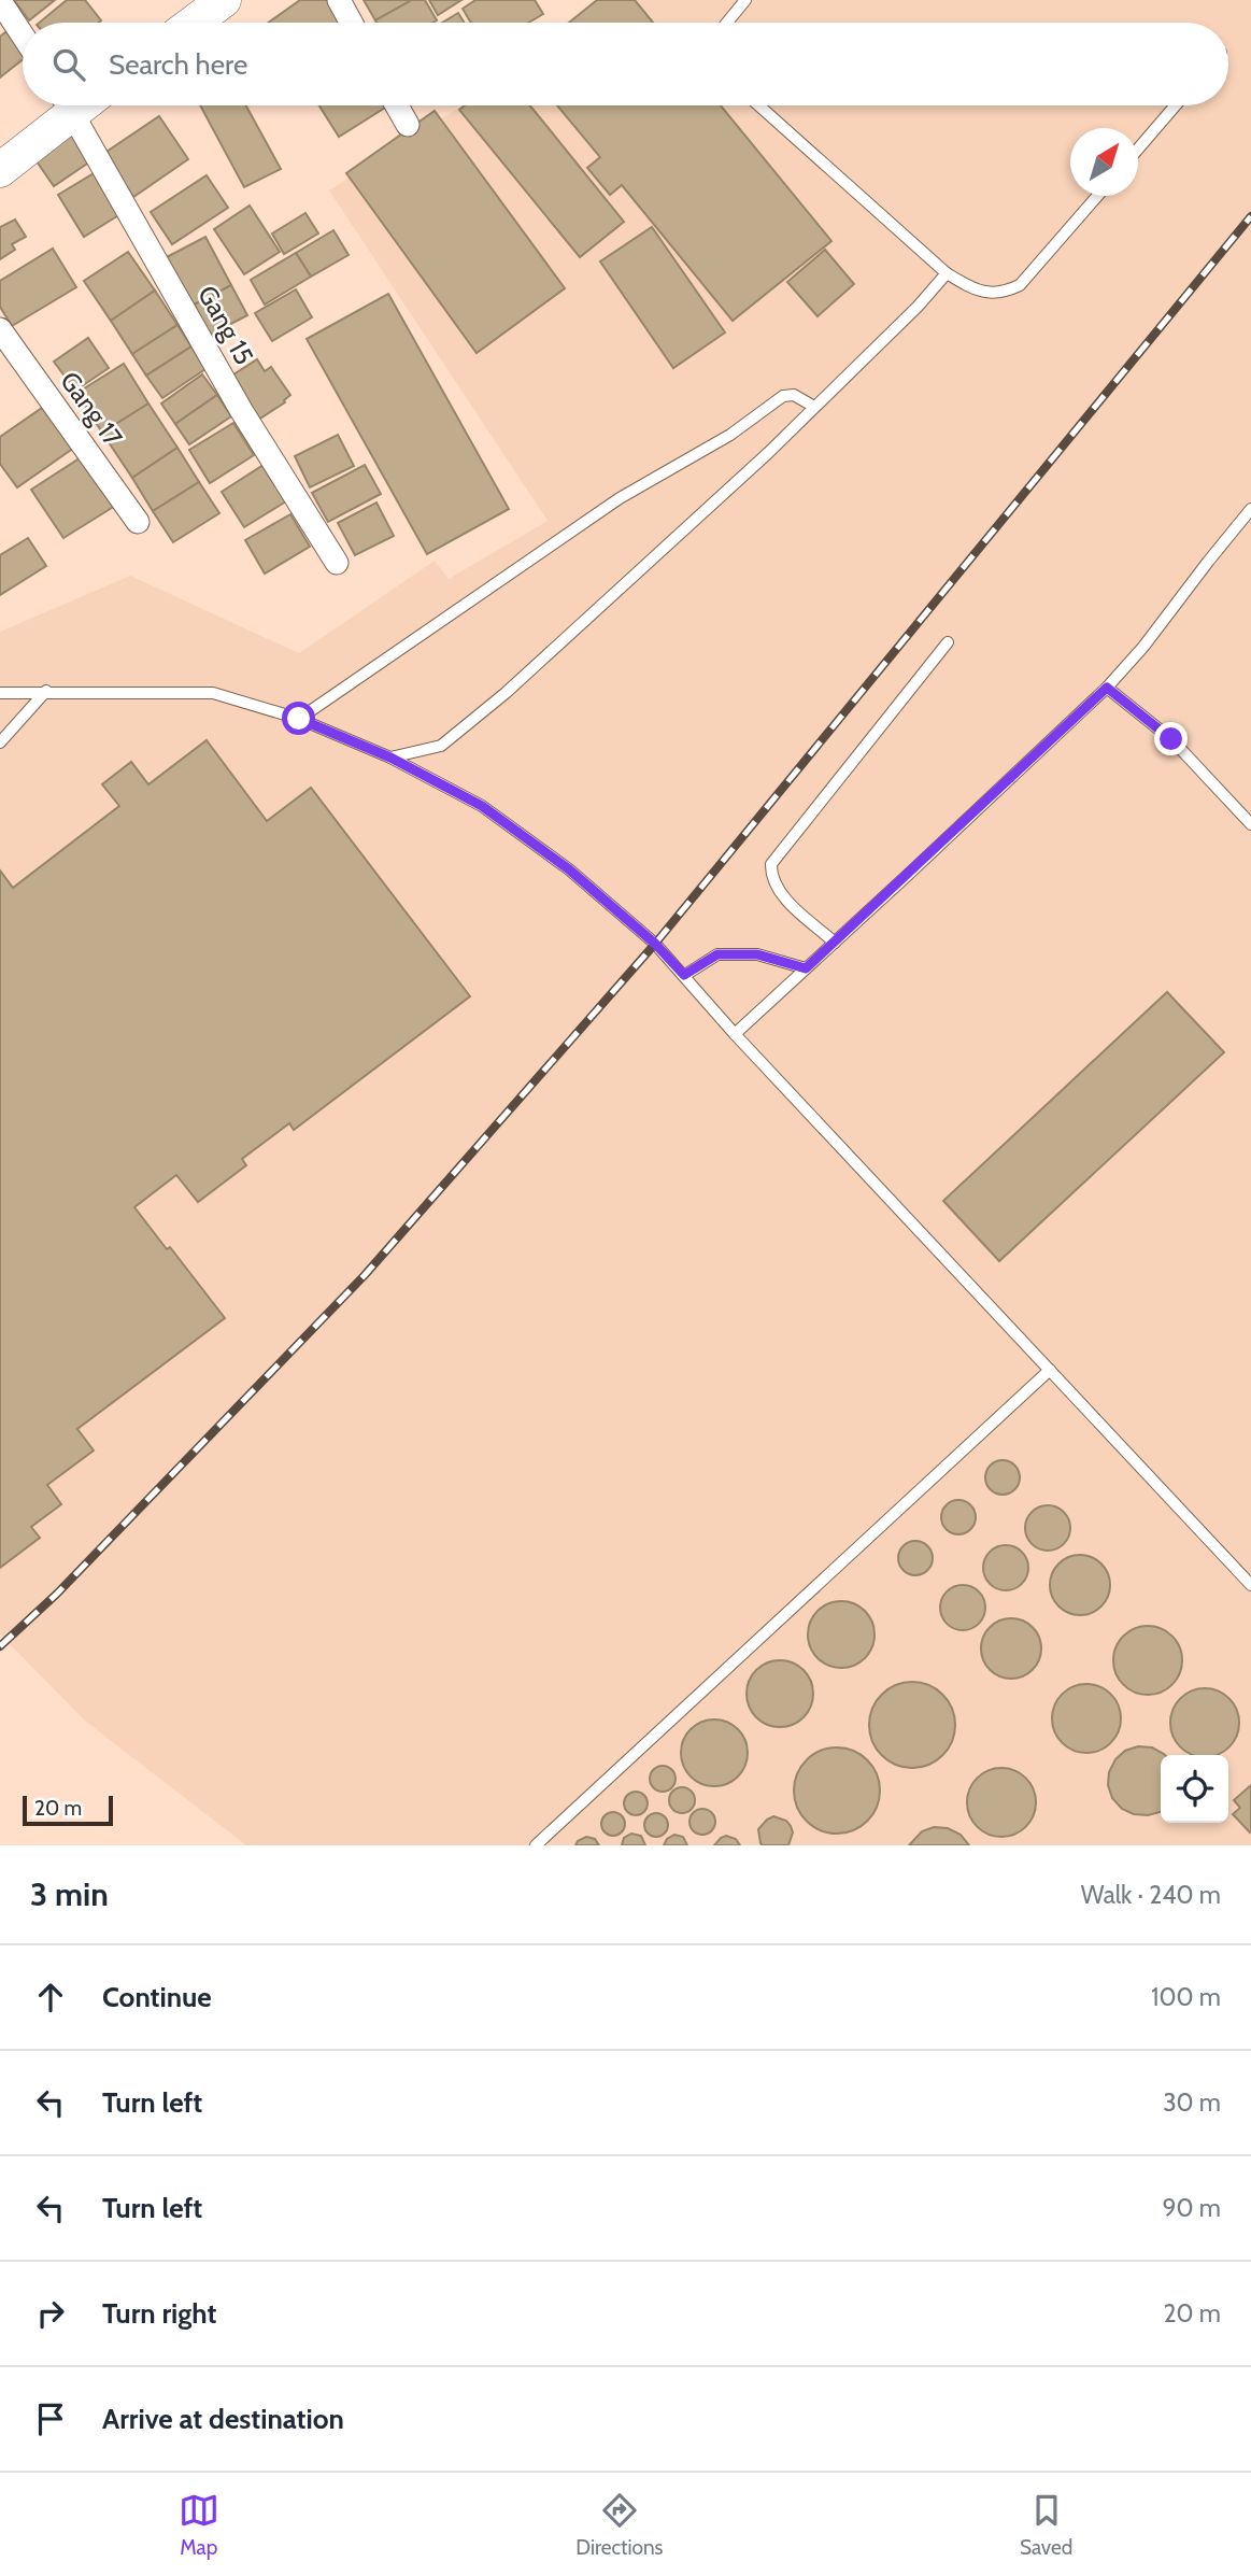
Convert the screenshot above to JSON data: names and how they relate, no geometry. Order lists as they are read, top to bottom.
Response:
{
  "streets": {
    "street": ["Gang 15", "Gang 17"]
  },
  "scale_bar": "20 m",
  "north": "top right",
  "page": {
    "search": "Search here",
    "scale": "20 m",
    "heading": ["3 min", "Walk · 240 m"],
    "list": [
      ["Continue", "100 m"],
      ["Turn left", "30 m"],
      ["Turn left", "90 m"],
      ["Turn right", "20 m"],
      "Arrive at destination"
    ],
    "nav": ["Map", "Directions", "Saved"]
  }
}
